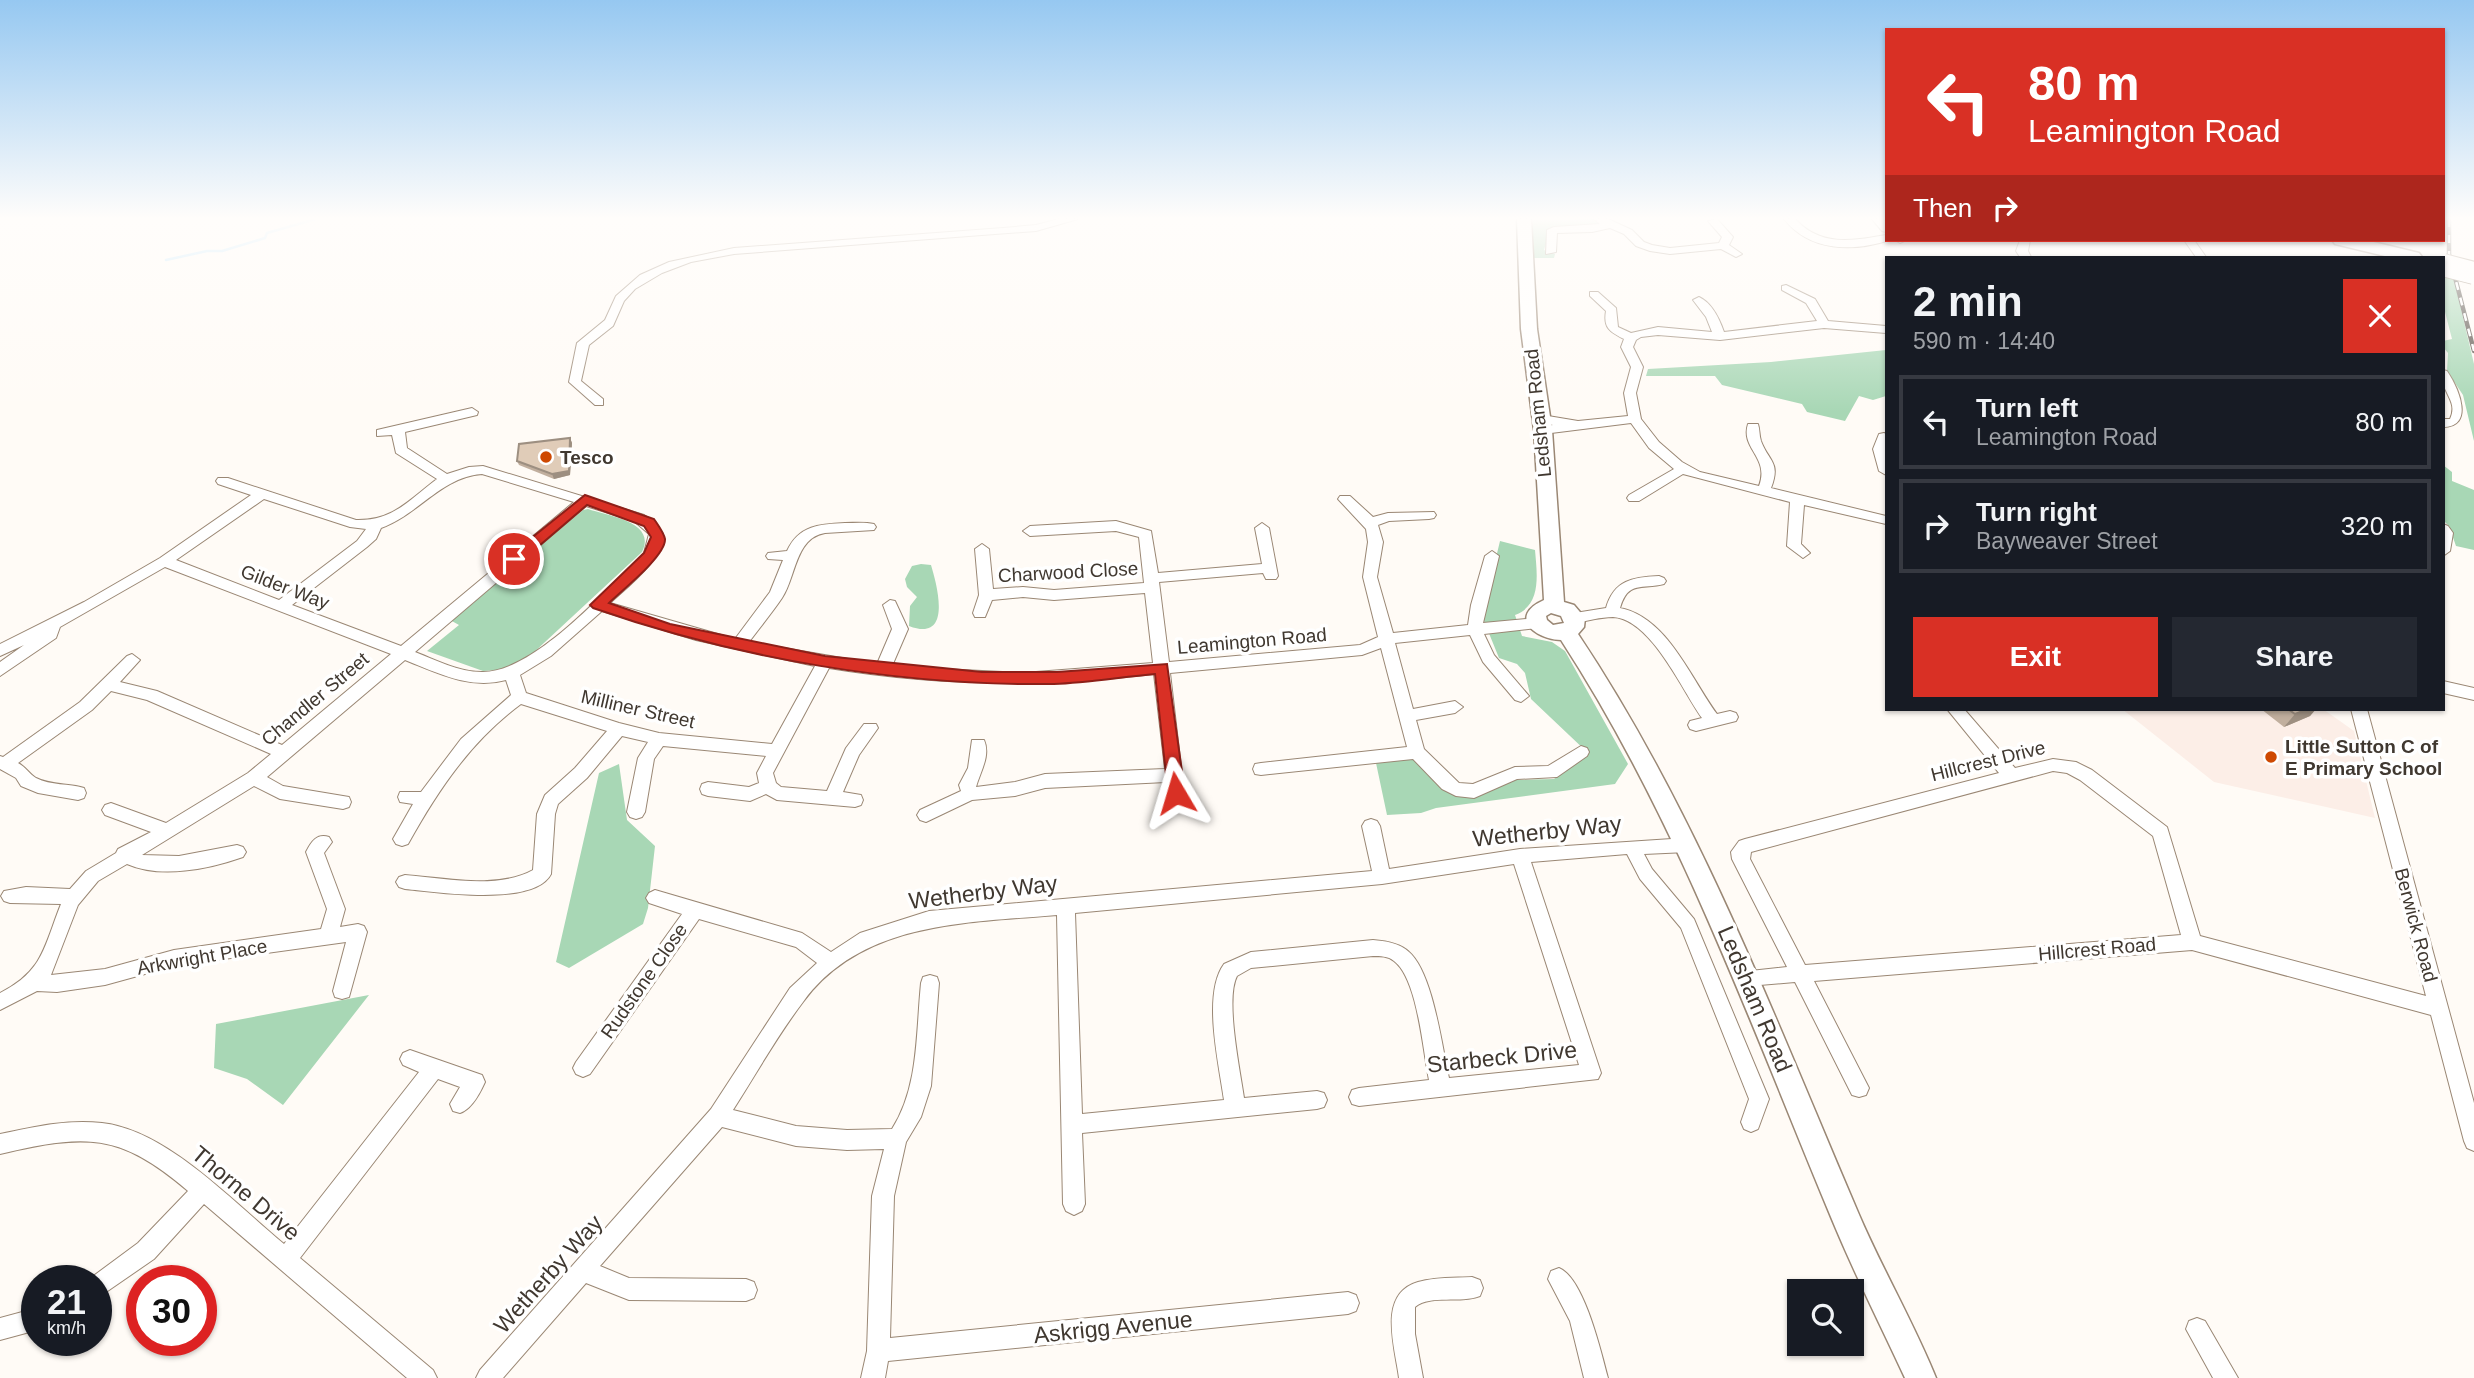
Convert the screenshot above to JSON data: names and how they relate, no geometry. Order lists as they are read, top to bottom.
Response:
{
  "streets": {
    "main road": ["Ledsham Road"],
    "street": [
      "Charwood Close",
      "Gilder Way",
      "Leamington Road",
      "Chandler Street",
      "Milliner Street",
      "Hillcrest Drive",
      "Wetherby Way",
      "Berwick Road",
      "Hillcrest Road",
      "Arkwright Place",
      "Rudstone Close",
      "Starbeck Drive",
      "Thorne Drive",
      "Askrigg Avenue"
    ]
  },
  "crossings": [
    ["Ledsham Road", "Leamington Road"],
    ["Ledsham Road", "Wetherby Way"],
    ["Ledsham Road", "Hillcrest Road"],
    ["Gilder Way", "Leamington Road"],
    ["Gilder Way", "Chandler Street"],
    ["Chandler Street", "Arkwright Place"],
    ["Hillcrest Drive", "Hillcrest Road"],
    ["Wetherby Way", "Starbeck Drive"],
    ["Berwick Road", "Hillcrest Road"]
  ],
  "places": ["Tesco", "Little Sutton C of E Primary School"],
  "page": {
    "turn": ["80 m", "Leamington Road"],
    "then": "Then",
    "heading": ["2 min", "590 m · 14:40"],
    "list": [
      {
        "name": "Turn left",
        "note": "Leamington Road",
        "value": "80 m"
      },
      {
        "name": "Turn right",
        "note": "Bayweaver Street",
        "value": "320 m"
      }
    ],
    "buttons": ["Exit", "Share"],
    "speed": "21 km/h",
    "limit": "30"
  }
}
